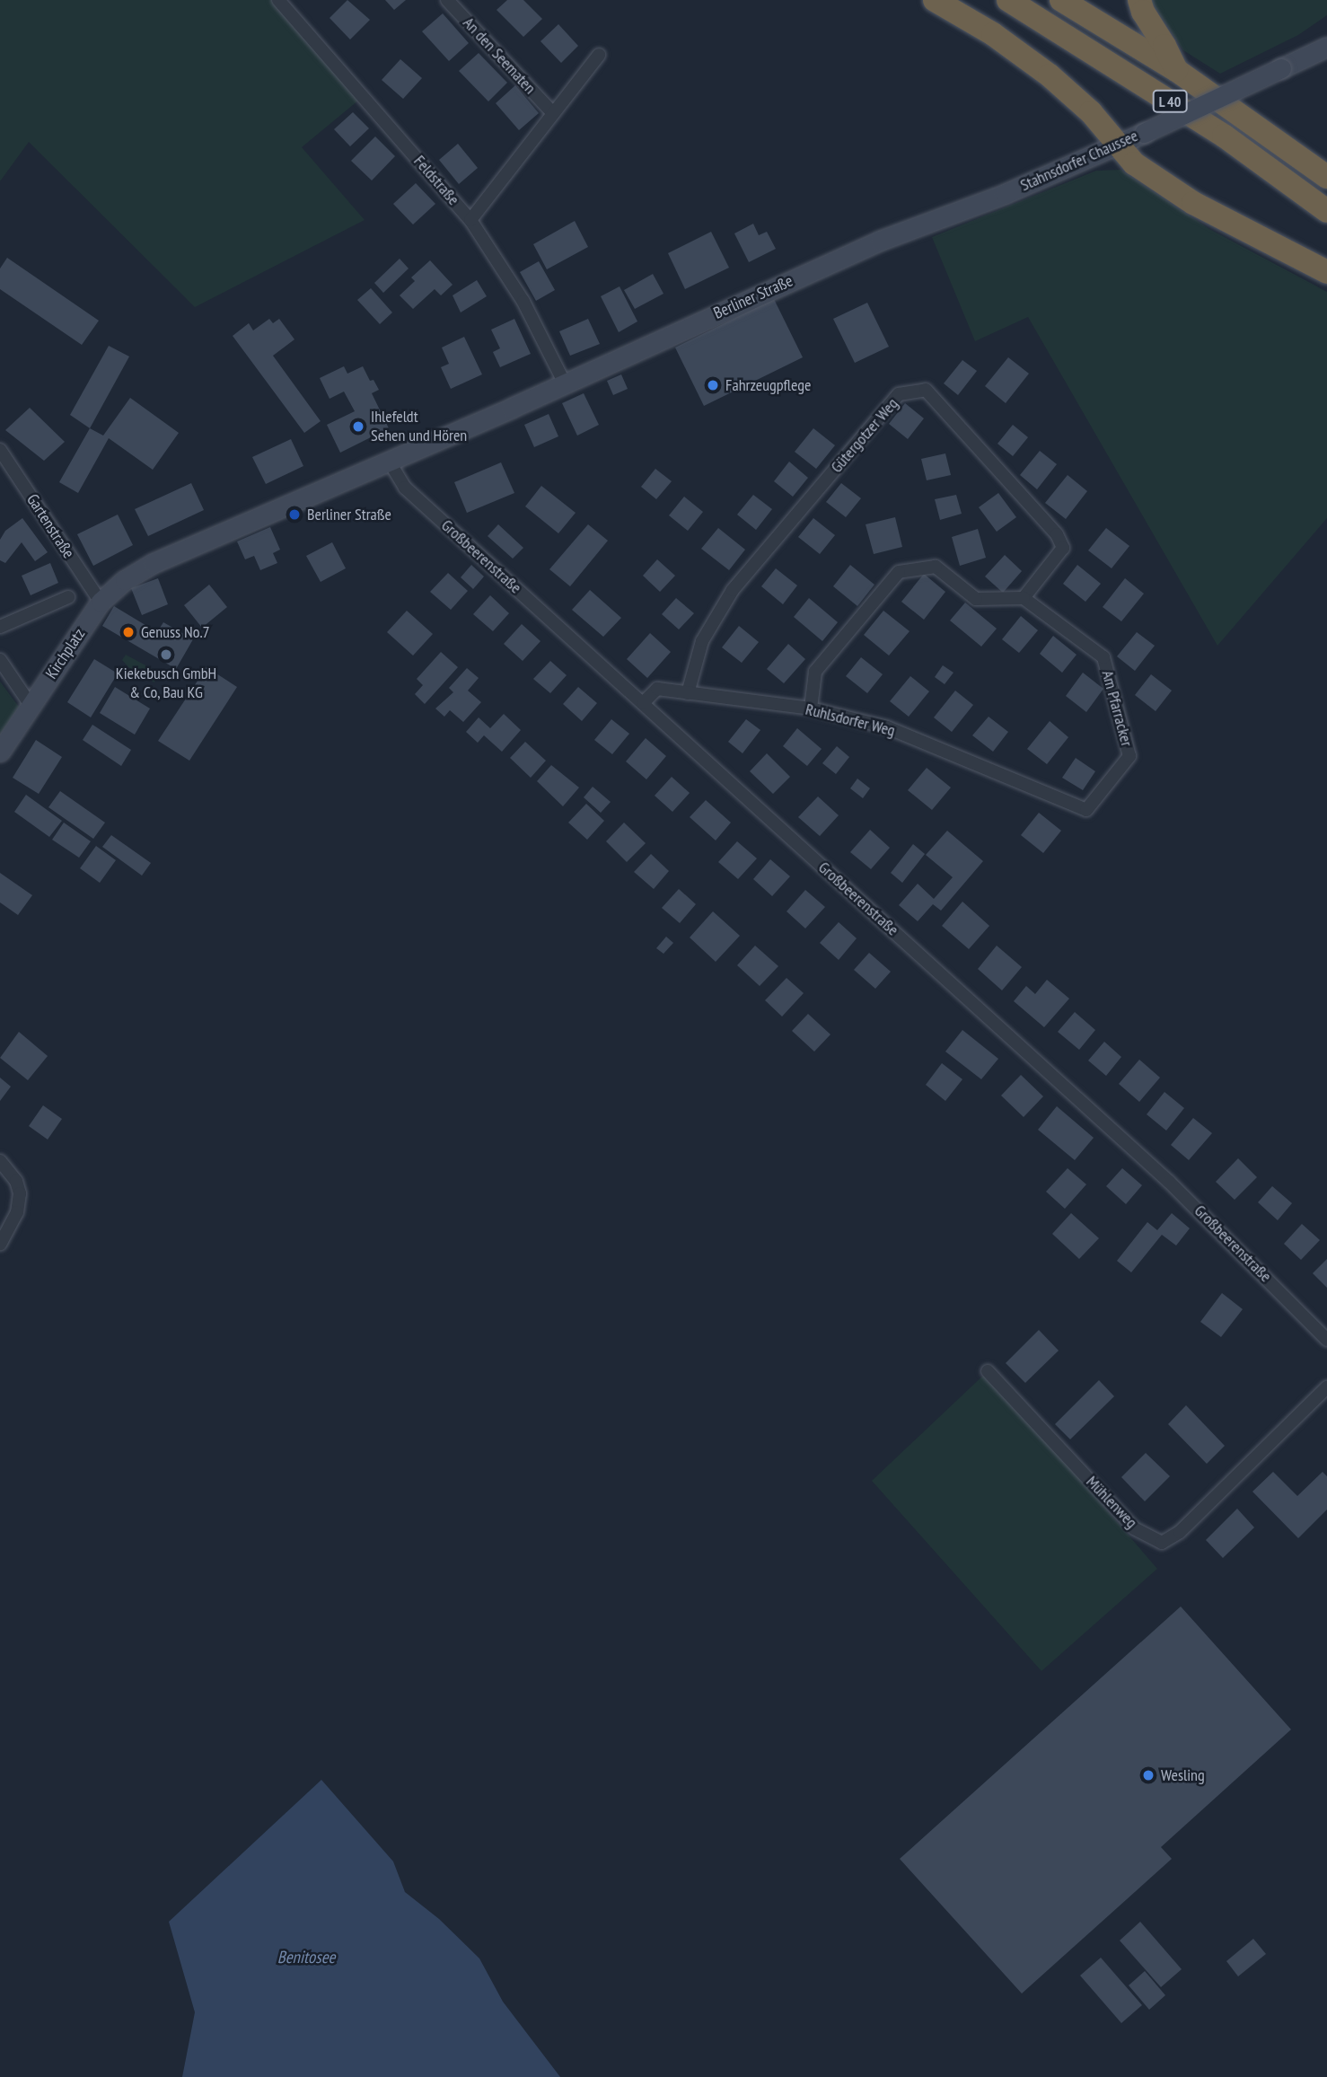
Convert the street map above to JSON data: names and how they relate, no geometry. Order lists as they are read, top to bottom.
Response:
{
  "streets": {
    "highway": ["L 40"],
    "main road": ["Stahnsdorfer Chaussee", "Berliner Straße", "Kirchplatz"],
    "street": [
      "An den Seematen",
      "Feldstraße",
      "Gütergotzer Weg",
      "Gartenstraße",
      "Großbeerenstraße",
      "Am Pfarracker",
      "Ruhlsdorfer Weg",
      "Mühlenweg"
    ]
  },
  "crossings": [
    ["Stahnsdorfer Chaussee", "Berliner Straße"],
    ["Feldstraße", "Berliner Straße"],
    ["Berliner Straße", "Gartenstraße"],
    ["Berliner Straße", "Großbeerenstraße"],
    ["Berliner Straße", "Kirchplatz"],
    ["Gütergotzer Weg", "Am Pfarracker"],
    ["Gütergotzer Weg", "Ruhlsdorfer Weg"],
    ["Gartenstraße", "Kirchplatz"],
    ["Großbeerenstraße", "Ruhlsdorfer Weg"],
    ["Am Pfarracker", "Ruhlsdorfer Weg"]
  ],
  "water": ["Benitosee"],
  "places": [
    "Fahrzeugpflege",
    "Ihlefeldt Sehen und Hören",
    "Berliner Straße",
    "Genuss No.7",
    "Kiekebusch GmbH & Co, Bau KG",
    "Wesling"
  ]
}
